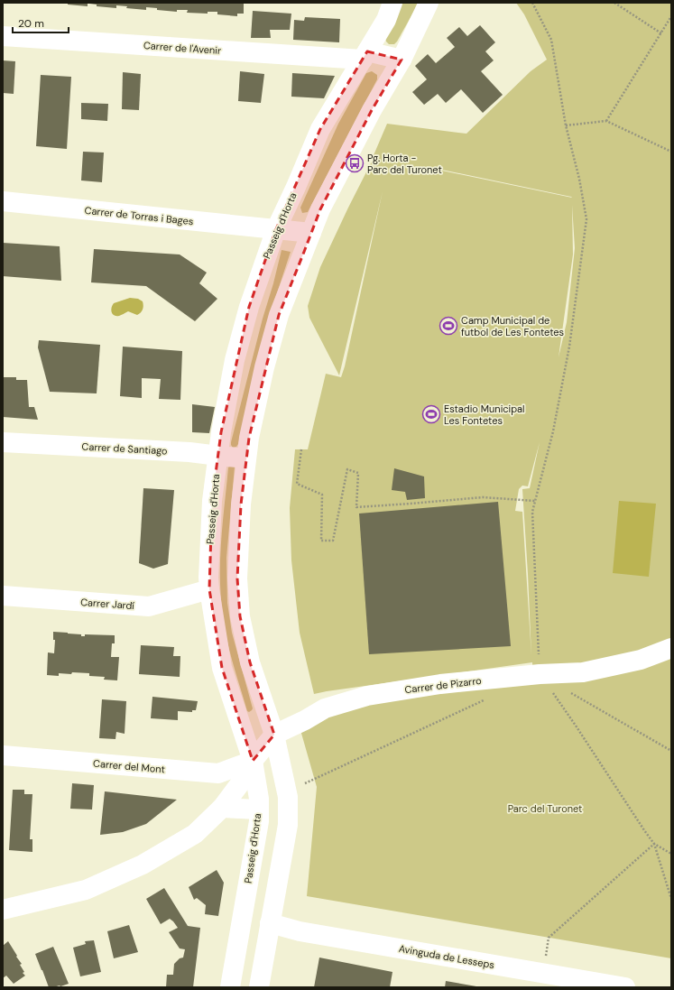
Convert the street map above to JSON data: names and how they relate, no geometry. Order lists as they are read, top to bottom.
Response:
{
  "streets": {
    "street": [
      "Carrer de l'Avenir",
      "Carrer de Torras i Bages",
      "Passeig d'Horta",
      "Carrer de Santiago",
      "Carrer Jardí",
      "Carrer de Pizarro",
      "Carrer del Mont",
      "Avinguda de Lesseps"
    ]
  },
  "crossings": [
    ["Carrer de l'Avenir", "Passeig d'Horta"],
    ["Carrer de Torras i Bages", "Passeig d'Horta"],
    ["Passeig d'Horta", "Carrer de Santiago"],
    ["Passeig d'Horta", "Carrer Jardí"],
    ["Passeig d'Horta", "Carrer de Pizarro"],
    ["Passeig d'Horta", "Carrer del Mont"],
    ["Carrer de Pizarro", "Carrer del Mont"]
  ],
  "parks": ["Parc del Turonet"],
  "places": {
    "bus stop": ["Pg. Horta - Parc del Turonet"],
    "sports": ["Camp Municipal de futbol de Les Fontetes", "Estadio Municipal Les Fontetes"]
  },
  "scale_bar": "20 m"
}
